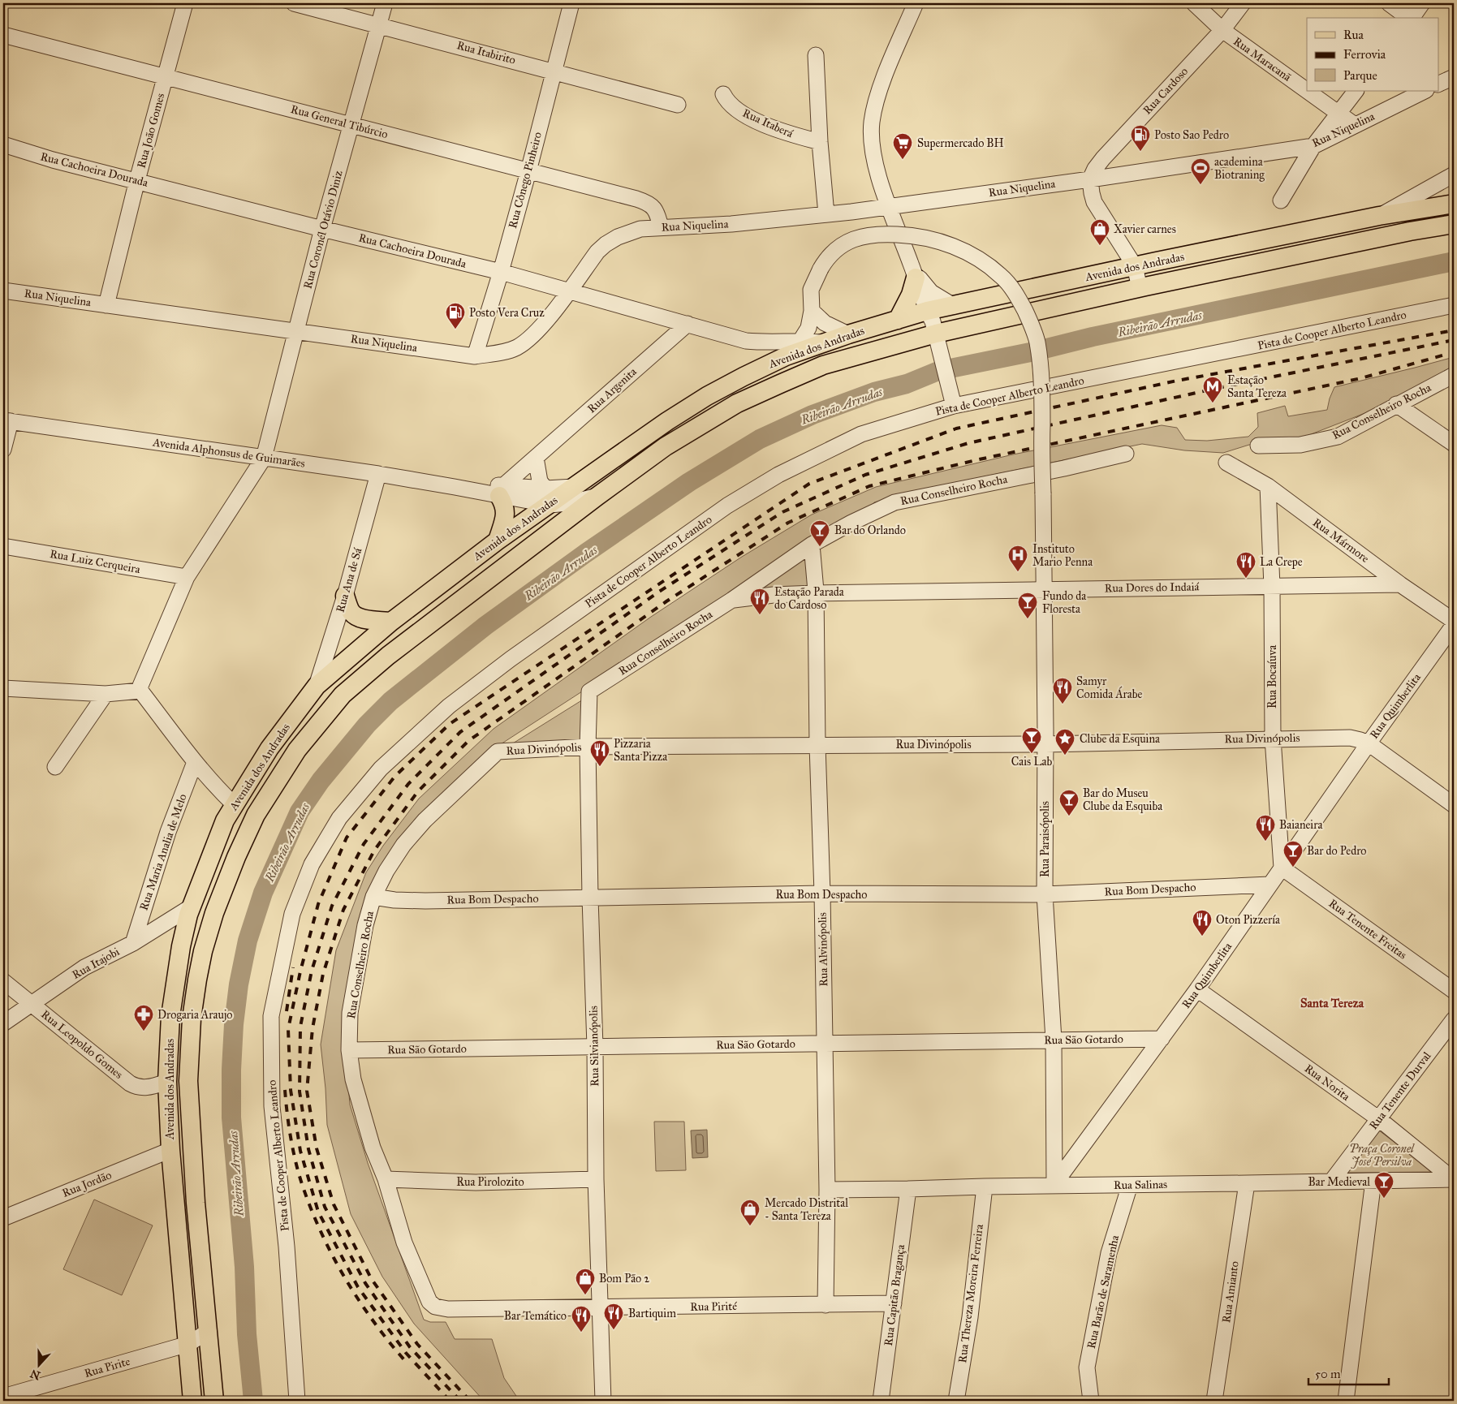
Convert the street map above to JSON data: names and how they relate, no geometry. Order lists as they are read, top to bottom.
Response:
{
  "streets": {
    "main road": ["Avenida dos Andradas"],
    "street": [
      "Rua Itabirito",
      "Rua Maracanã",
      "Rua Cardoso",
      "Rua General Tibúrcio",
      "Rua Itaberá",
      "Rua Niquelina",
      "Rua João Gomes",
      "Rua Cachoeira Dourada",
      "Rua Cônego Pinheiro",
      "Rua Coronél Otávio Diniz",
      "Pista de Cooper Alberto Leandro",
      "Rua Argenita",
      "Rua Conselheiro Rocha",
      "Avenida Alphonsus de Guimarães",
      "Rua Mármore",
      "Rua Luiz Cerqueira",
      "Rua Ana de Sá",
      "Rua Dores do Indaiá",
      "Rua Bocaíuva",
      "Rua Quimberlita",
      "Rua Divinópolis",
      "Rua Paraisópolis",
      "Rua Maria Analia de Melo",
      "Rua Bom Despacho",
      "Rua Tenente Freitas",
      "Rua Alvinópolis",
      "Rua Itajobi",
      "Rua São Gotardo",
      "Rua Leopoldo Gomes",
      "Rua Silvianópolis",
      "Rua Norita",
      "Rua Tenente Durval",
      "Rua Pirolozito",
      "Rua Jordão",
      "Rua Salinas",
      "Rua Barão de Saramenha",
      "Rua Amianto",
      "Rua Thereza Moreira Ferreira",
      "Rua Capitão Bragança",
      "Rua Pirité",
      "Rua Pirite"
    ]
  },
  "crossings": [
    ["Rua Itabirito", "Rua Cônego Pinheiro"],
    ["Rua Itabirito", "Rua Coronél Otávio Diniz"],
    ["Rua Maracanã", "Rua Cardoso"],
    ["Rua Maracanã", "Rua Niquelina"],
    ["Rua Cardoso", "Rua Niquelina"],
    ["Rua General Tibúrcio", "Rua Niquelina"],
    ["Rua General Tibúrcio", "Rua João Gomes"],
    ["Rua General Tibúrcio", "Rua Cônego Pinheiro"],
    ["Rua General Tibúrcio", "Rua Coronél Otávio Diniz"],
    ["Rua Niquelina", "Rua João Gomes"],
    ["Rua Niquelina", "Rua Cachoeira Dourada"],
    ["Rua Niquelina", "Rua Cônego Pinheiro"],
    ["Rua Niquelina", "Rua Coronél Otávio Diniz"],
    ["Rua João Gomes", "Rua Cachoeira Dourada"],
    ["Rua Cachoeira Dourada", "Rua Cônego Pinheiro"],
    ["Rua Cachoeira Dourada", "Rua Coronél Otávio Diniz"],
    ["Rua Cachoeira Dourada", "Avenida dos Andradas"],
    ["Rua Cachoeira Dourada", "Rua Argenita"],
    ["Rua Cachoeira Dourada", "Rua Paraisópolis"],
    ["Rua Coronél Otávio Diniz", "Avenida Alphonsus de Guimarães"],
    ["Rua Coronél Otávio Diniz", "Rua Luiz Cerqueira"],
    ["Avenida dos Andradas", "Avenida Alphonsus de Guimarães"],
    ["Avenida dos Andradas", "Rua Ana de Sá"],
    ["Avenida dos Andradas", "Rua Itajobi"],
    ["Avenida dos Andradas", "Rua Leopoldo Gomes"],
    ["Avenida dos Andradas", "Rua Jordão"],
    ["Avenida dos Andradas", "Rua Pirite"],
    ["Rua Argenita", "Avenida Alphonsus de Guimarães"],
    ["Rua Conselheiro Rocha", "Rua Dores do Indaiá"],
    ["Rua Conselheiro Rocha", "Rua Divinópolis"],
    ["Rua Conselheiro Rocha", "Rua Bom Despacho"],
    ["Rua Conselheiro Rocha", "Rua Alvinópolis"],
    ["Rua Conselheiro Rocha", "Rua São Gotardo"],
    ["Rua Conselheiro Rocha", "Rua Silvianópolis"],
    ["Rua Conselheiro Rocha", "Rua Pirolozito"],
    ["Rua Conselheiro Rocha", "Rua Pirité"],
    ["Avenida Alphonsus de Guimarães", "Rua Ana de Sá"],
    ["Rua Mármore", "Rua Dores do Indaiá"],
    ["Rua Mármore", "Rua Bocaíuva"],
    ["Rua Dores do Indaiá", "Rua Bocaíuva"],
    ["Rua Dores do Indaiá", "Rua Paraisópolis"],
    ["Rua Dores do Indaiá", "Rua Alvinópolis"],
    ["Rua Bocaíuva", "Rua Quimberlita"],
    ["Rua Bocaíuva", "Rua Divinópolis"],
    ["Rua Bocaíuva", "Rua Tenente Freitas"],
    ["Rua Quimberlita", "Rua Divinópolis"],
    ["Rua Quimberlita", "Rua Paraisópolis"],
    ["Rua Quimberlita", "Rua Bom Despacho"],
    ["Rua Quimberlita", "Rua Tenente Freitas"],
    ["Rua Quimberlita", "Rua São Gotardo"],
    ["Rua Quimberlita", "Rua Norita"],
    ["Rua Quimberlita", "Rua Salinas"],
    ["Rua Divinópolis", "Rua Paraisópolis"],
    ["Rua Divinópolis", "Rua Alvinópolis"],
    ["Rua Divinópolis", "Rua Silvianópolis"],
    ["Rua Paraisópolis", "Rua Bom Despacho"],
    ["Rua Paraisópolis", "Rua São Gotardo"],
    ["Rua Paraisópolis", "Rua Salinas"],
    ["Rua Maria Analia de Melo", "Rua Itajobi"],
    ["Rua Bom Despacho", "Rua Alvinópolis"],
    ["Rua Bom Despacho", "Rua Silvianópolis"],
    ["Rua Alvinópolis", "Rua São Gotardo"],
    ["Rua Alvinópolis", "Rua Salinas"],
    ["Rua Alvinópolis", "Rua Pirité"],
    ["Rua Itajobi", "Rua Leopoldo Gomes"],
    ["Rua São Gotardo", "Rua Silvianópolis"],
    ["Rua Silvianópolis", "Rua Pirolozito"],
    ["Rua Silvianópolis", "Rua Pirité"],
    ["Rua Norita", "Rua Tenente Durval"],
    ["Rua Norita", "Rua Salinas"],
    ["Rua Tenente Durval", "Rua Salinas"],
    ["Rua Salinas", "Rua Barão de Saramenha"],
    ["Rua Salinas", "Rua Amianto"],
    ["Rua Salinas", "Rua Thereza Moreira Ferreira"],
    ["Rua Salinas", "Rua Capitão Bragança"],
    ["Rua Capitão Bragança", "Rua Pirité"]
  ],
  "districts": ["Santa Tereza"],
  "water": ["Ribeirão Arrudas"],
  "parks": ["Praça Coronel José Persilva"],
  "places": {
    "fuel station": ["Posto Sao Pedro", "Posto Vera Cruz"],
    "supermarket": ["Supermercado BH"],
    "sports": ["academina Biotraning"],
    "shop": ["Xavier carnes", "Mercado Distrital - Santa Tereza", "Bom Pão 2"],
    "metro station": ["Estação Santa Tereza"],
    "bar": [
      "Bar do Orlando",
      "Fundo da Floresta",
      "Cais Lab",
      "Bar do Museu Clube da Esquiba",
      "Bar do Pedro",
      "Bar Medieval"
    ],
    "hospital": ["Instituto Mario Penna"],
    "restaurant": [
      "La Crepe",
      "Estação Parada do Cardoso",
      "Samyr Comida Árabe",
      "Pizzaria Santa Pizza",
      "Baianeira",
      "Oton Pizzería",
      "Bartiquim",
      "Bar Temático"
    ],
    "place": ["Clube da Esquina"],
    "pharmacy": ["Drogaria Araujo"]
  },
  "legend": ["Rua", "Ferrovia", "Parque"],
  "scale_bar": "50 m",
  "north": "bottom"
}
